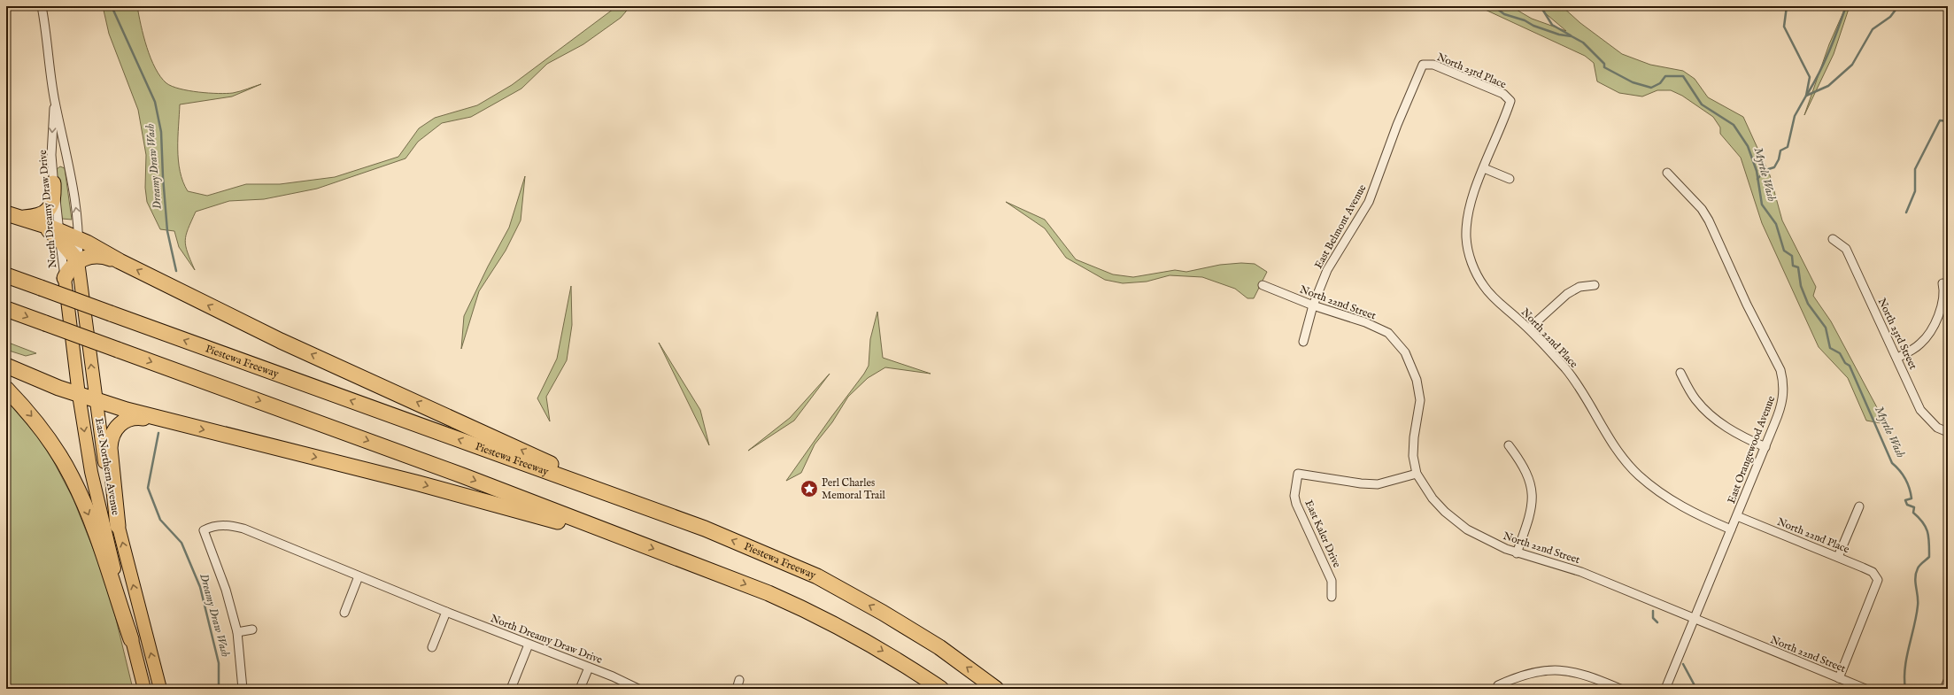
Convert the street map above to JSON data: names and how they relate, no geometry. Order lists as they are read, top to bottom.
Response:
{
  "streets": {
    "highway": ["Piestewa Freeway"],
    "main road": ["East Northern Avenue"],
    "street": [
      "North 23rd Place",
      "North Dreamy Draw Drive",
      "East Belmont Avenue",
      "North 22nd Street",
      "North 23rd Street",
      "North 22nd Place",
      "East Orangewood Avenue",
      "East Kaler Drive"
    ]
  },
  "crossings": [
    ["North 23rd Place", "East Belmont Avenue"],
    ["North 23rd Place", "North 22nd Place"],
    ["North Dreamy Draw Drive", "East Northern Avenue"],
    ["East Belmont Avenue", "North 22nd Street"],
    ["North 22nd Street", "North 22nd Place"],
    ["North 22nd Street", "East Orangewood Avenue"],
    ["North 22nd Street", "East Kaler Drive"],
    ["North 22nd Place", "East Orangewood Avenue"]
  ],
  "water": ["Dreamy Draw Wash", "Myrtle Wash"],
  "places": {
    "place": ["Perl Charles Memoral Trail"]
  }
}
